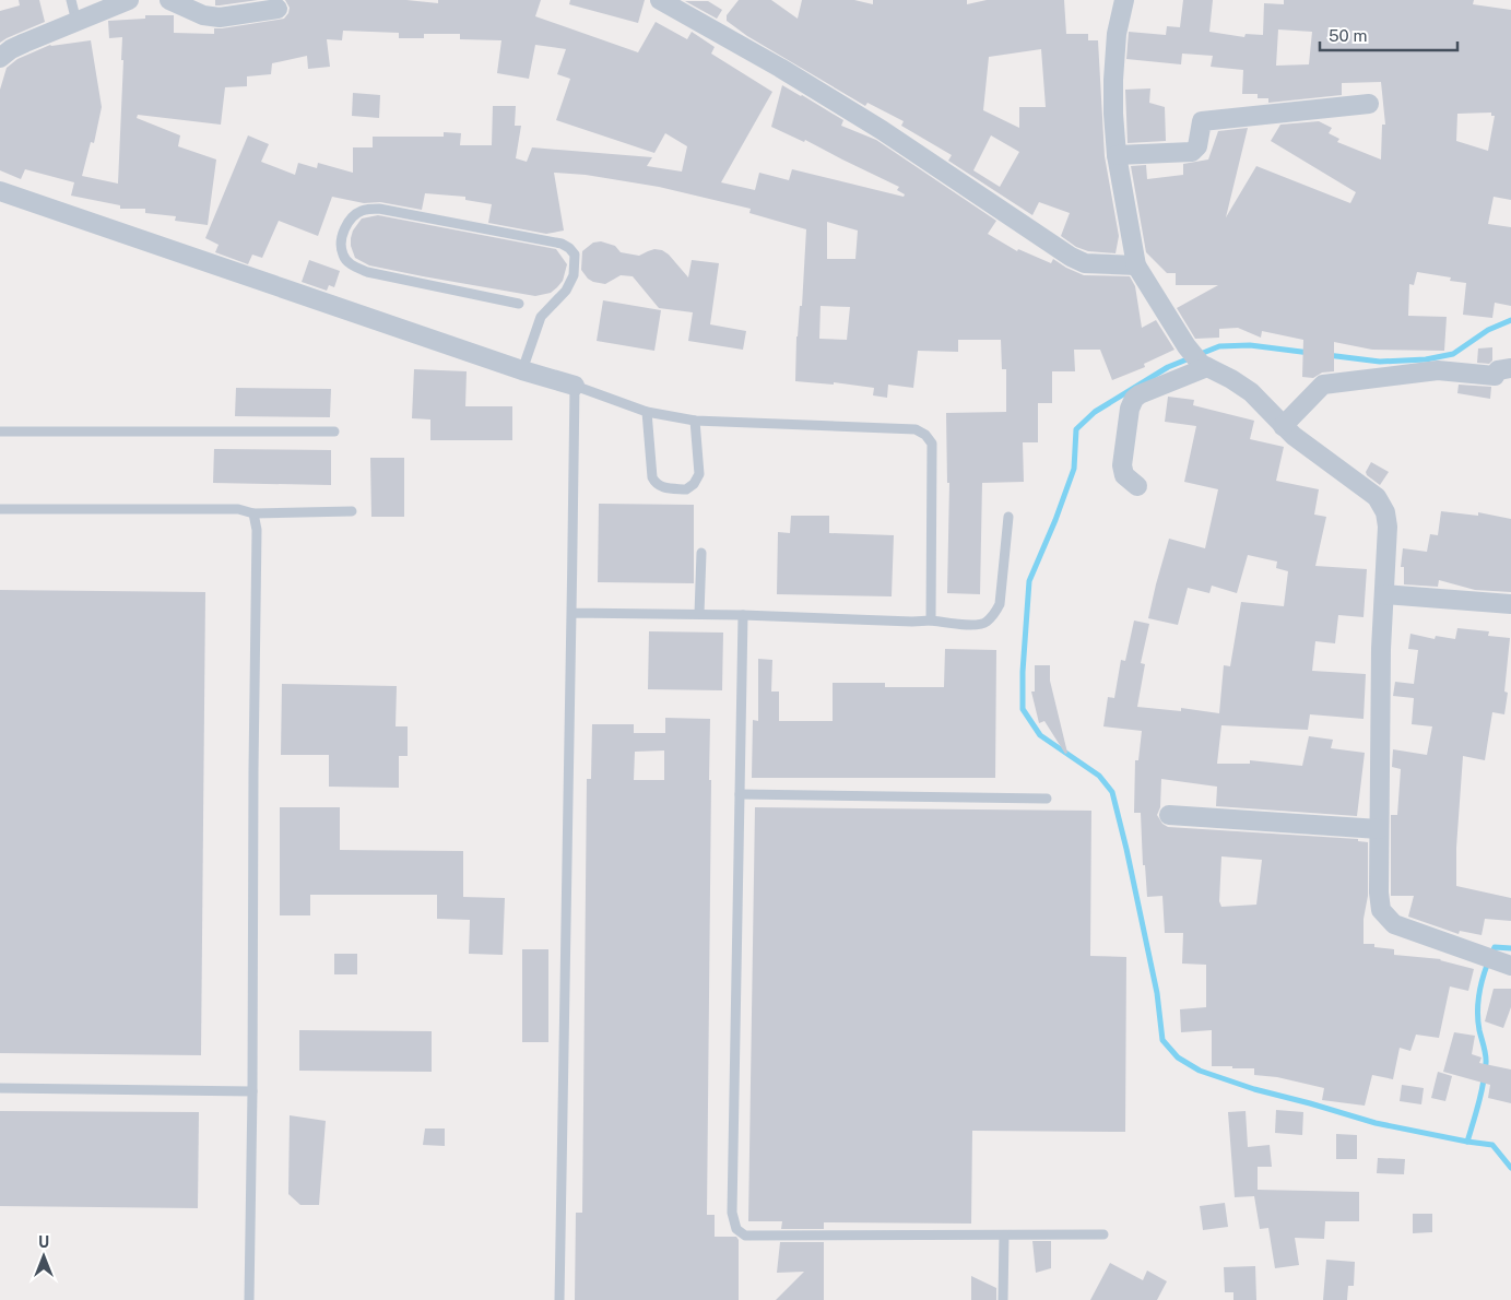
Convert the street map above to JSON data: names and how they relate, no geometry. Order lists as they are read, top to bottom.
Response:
{
  "scale_bar": "50 m",
  "north": "top"
}
